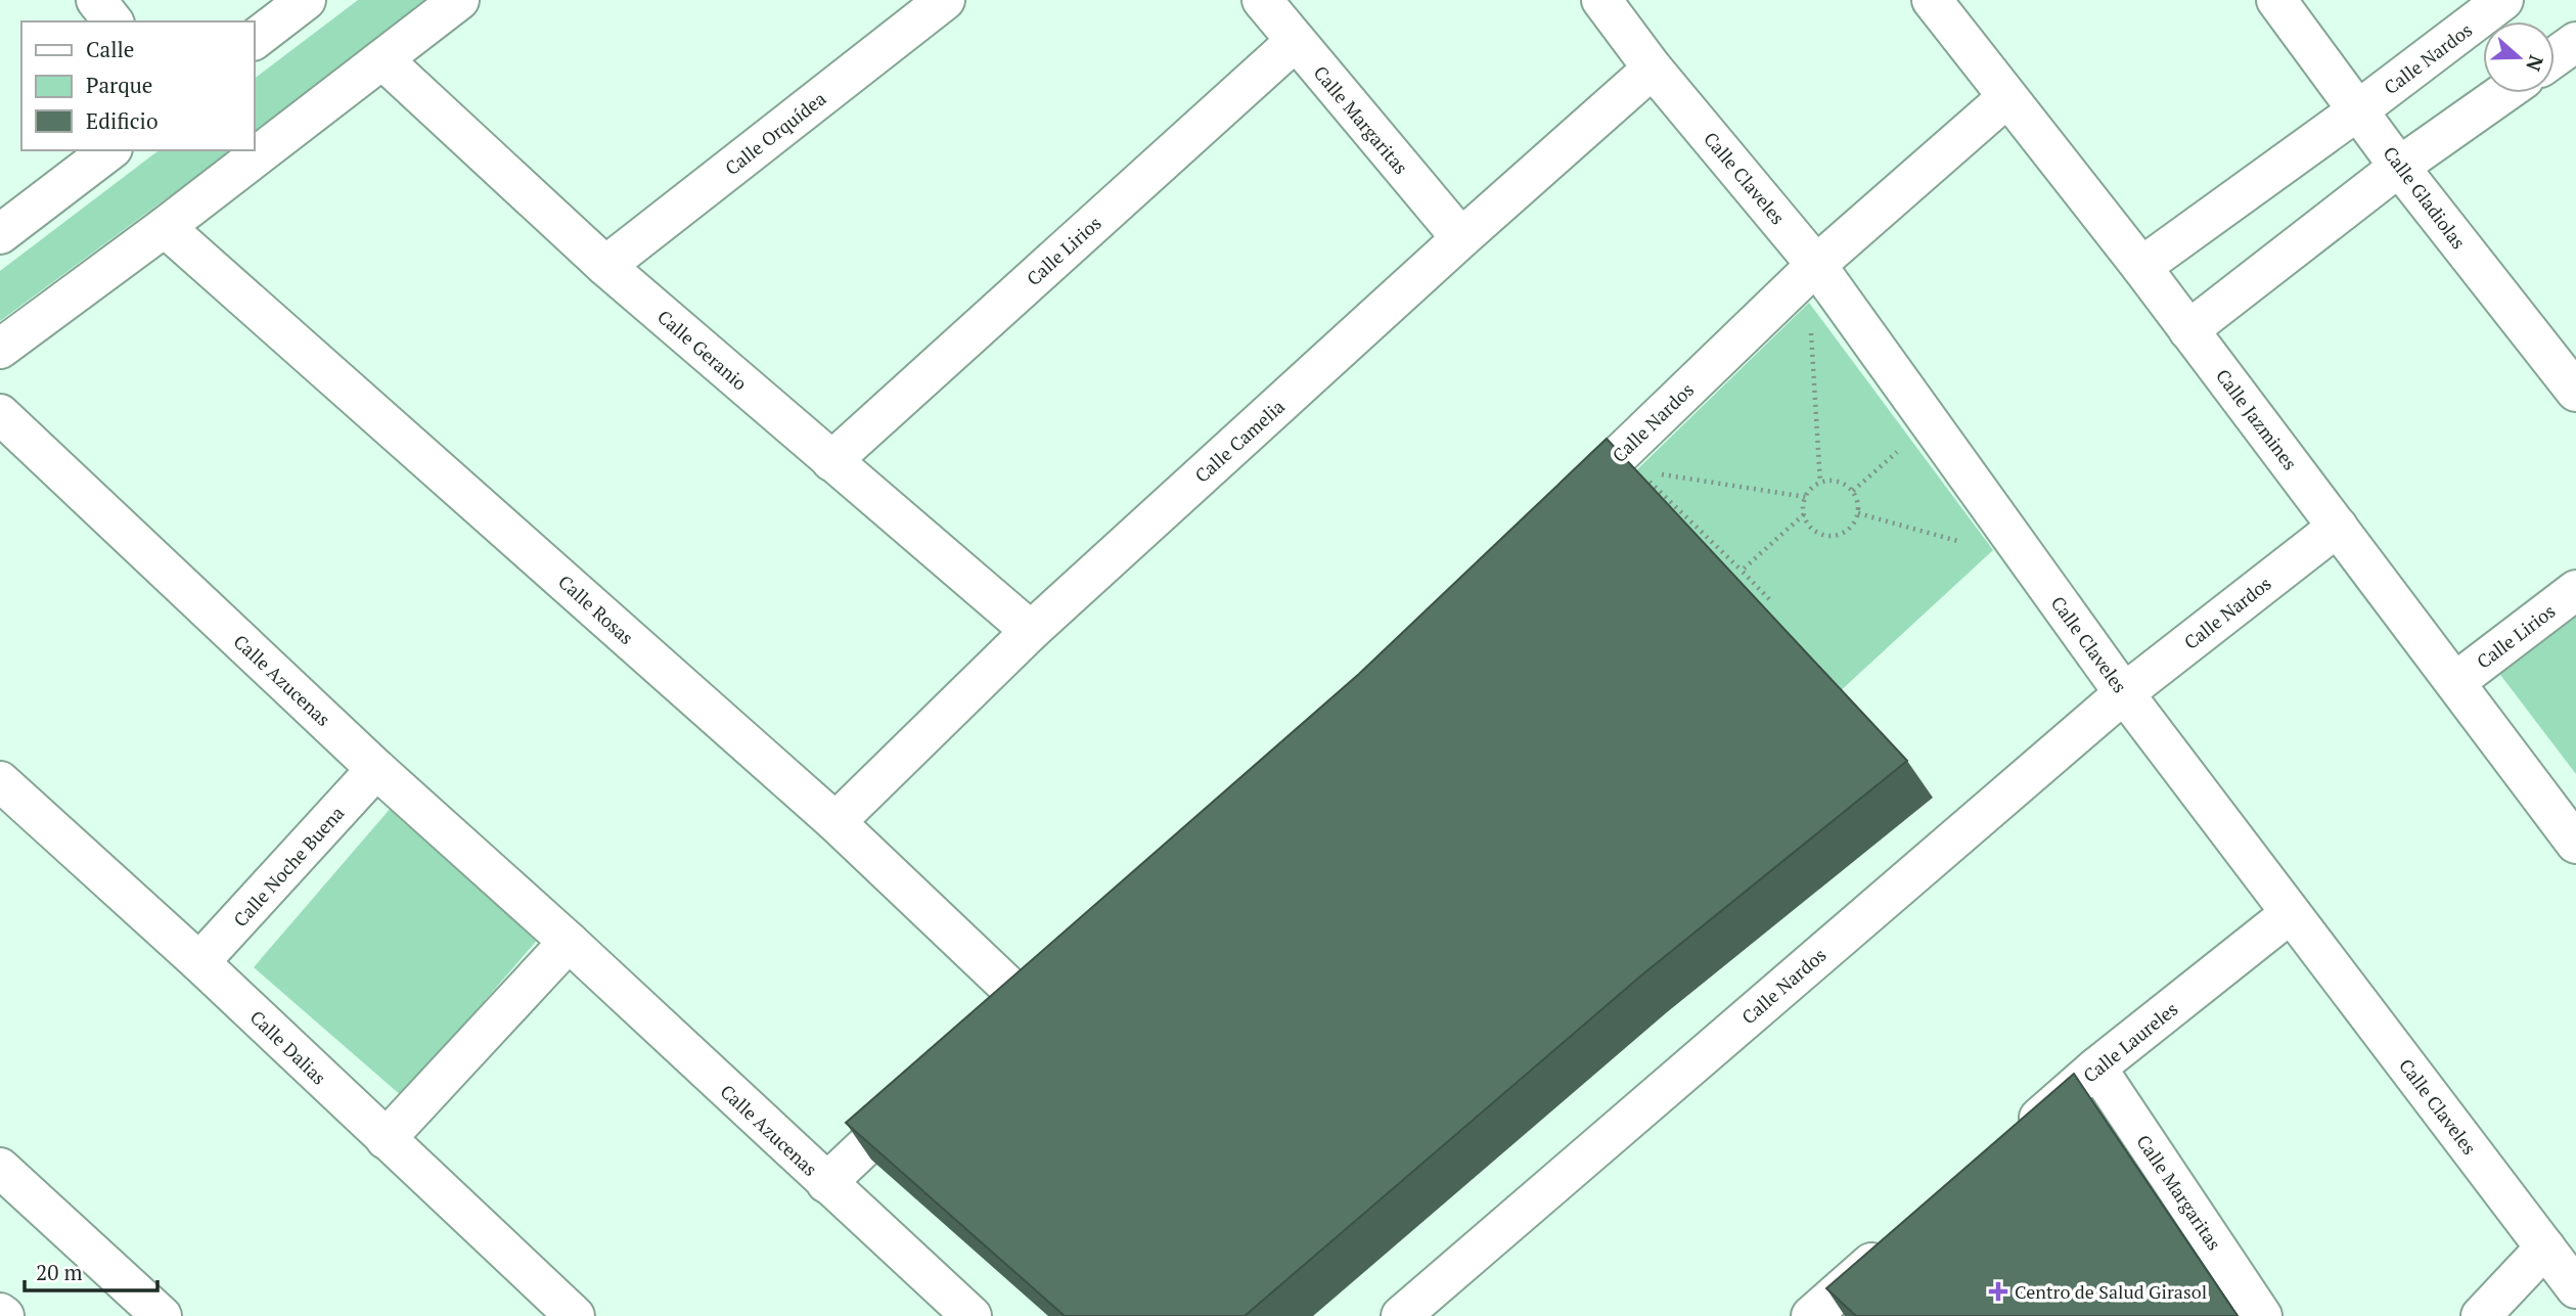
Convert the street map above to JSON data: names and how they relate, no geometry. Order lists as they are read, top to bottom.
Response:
{
  "streets": {
    "street": [
      "Calle Nardos",
      "Calle Margaritas",
      "Calle Orquídea",
      "Calle Claveles",
      "Calle Gladiolas",
      "Calle Lirios",
      "Calle Geranio",
      "Calle Jazmines",
      "Calle Camelia",
      "Calle Rosas",
      "Calle Azucenas",
      "Calle Noche Buena",
      "Calle Laureles",
      "Calle Dalias"
    ]
  },
  "crossings": [
    ["Calle Nardos", "Calle Claveles"],
    ["Calle Nardos", "Calle Gladiolas"],
    ["Calle Nardos", "Calle Jazmines"],
    ["Calle Margaritas", "Calle Lirios"],
    ["Calle Margaritas", "Calle Camelia"],
    ["Calle Margaritas", "Calle Laureles"],
    ["Calle Orquídea", "Calle Geranio"],
    ["Calle Claveles", "Calle Camelia"],
    ["Calle Claveles", "Calle Laureles"],
    ["Calle Lirios", "Calle Geranio"],
    ["Calle Lirios", "Calle Jazmines"],
    ["Calle Geranio", "Calle Camelia"],
    ["Calle Camelia", "Calle Rosas"],
    ["Calle Azucenas", "Calle Noche Buena"],
    ["Calle Noche Buena", "Calle Dalias"]
  ],
  "places": {
    "health": ["Centro de Salud Girasol"]
  },
  "legend": ["Calle", "Parque", "Edificio"],
  "scale_bar": "20 m",
  "north": "right"
}
